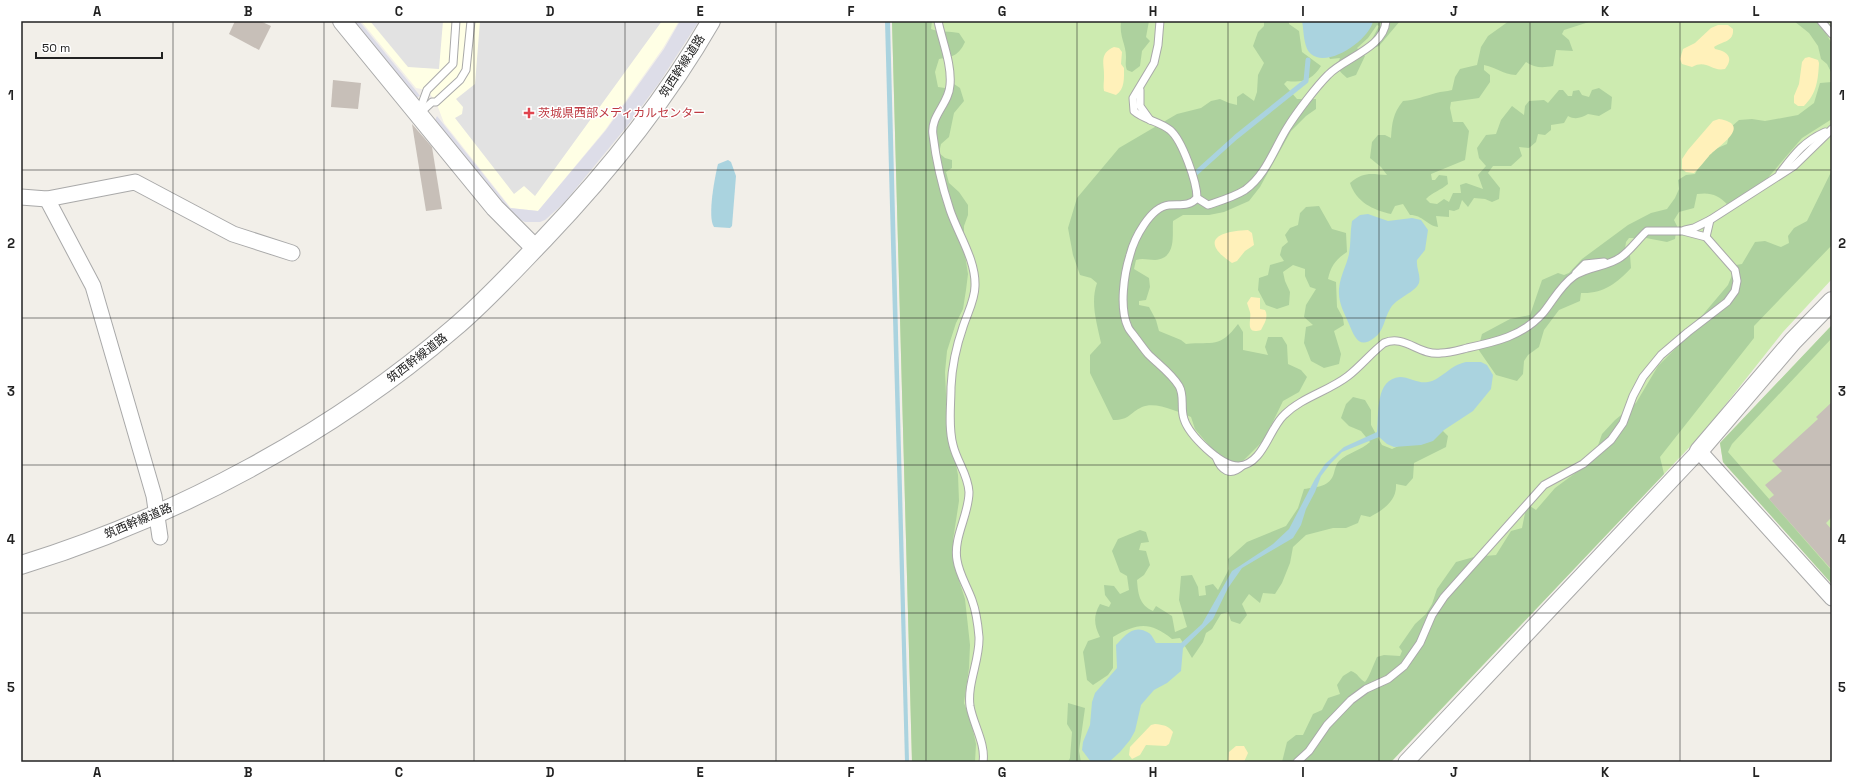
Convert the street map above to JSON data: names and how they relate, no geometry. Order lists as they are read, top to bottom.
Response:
{
  "streets": {
    "street": ["筑西幹線道路"]
  },
  "places": {
    "health": ["茨城県西部メディカルセンター"]
  },
  "scale_bar": "50 m",
  "grid": {
    "columns": [
      "A",
      "B",
      "C",
      "D",
      "E",
      "F",
      "G",
      "H",
      "I",
      "J",
      "K",
      "L"
    ],
    "rows": [
      "1",
      "2",
      "3",
      "4",
      "5"
    ]
  }
}
